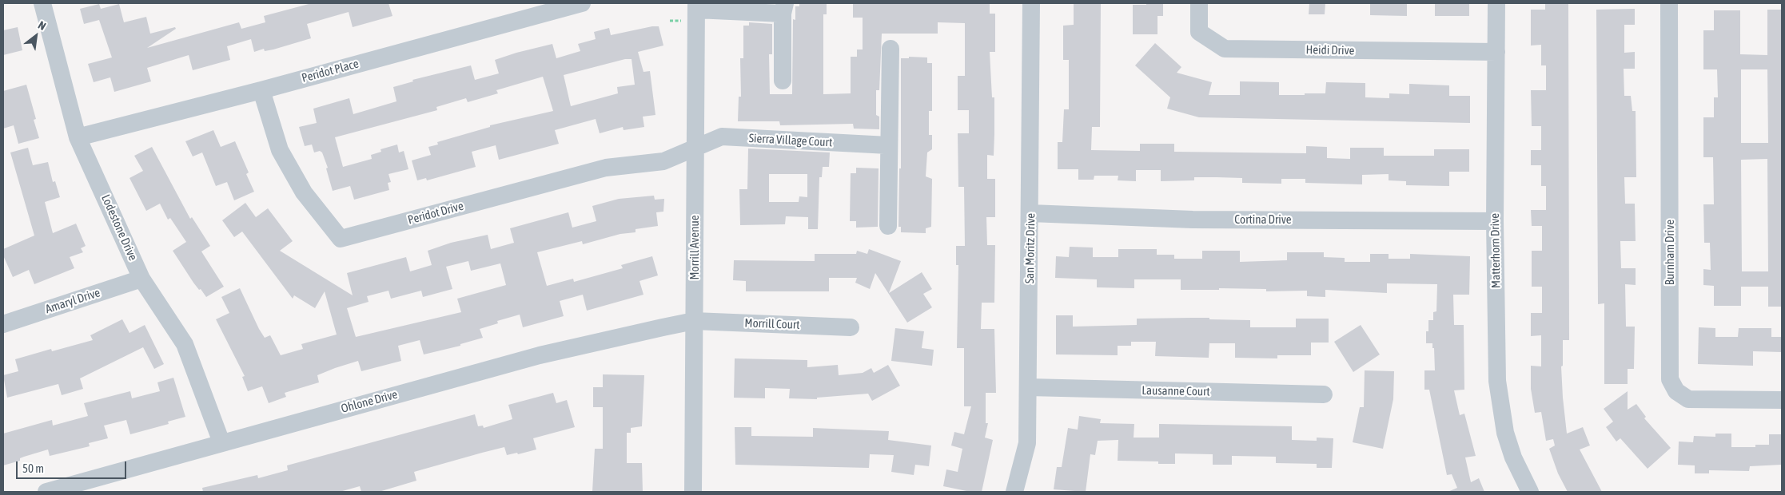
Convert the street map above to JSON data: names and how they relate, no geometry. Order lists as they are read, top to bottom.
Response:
{
  "streets": {
    "street": [
      "Heidi Drive",
      "Peridot Place",
      "Sierra Village Court",
      "Peridot Drive",
      "Cortina Drive",
      "Lodestone Drive",
      "Morrill Avenue",
      "San Moritz Drive",
      "Matterhorn Drive",
      "Burnham Drive",
      "Amaryl Drive",
      "Morrill Court",
      "Lausanne Court",
      "Ohlone Drive"
    ]
  },
  "crossings": [
    ["Heidi Drive", "Matterhorn Drive"],
    ["Peridot Place", "Peridot Drive"],
    ["Peridot Place", "Lodestone Drive"],
    ["Sierra Village Court", "Peridot Drive"],
    ["Sierra Village Court", "Morrill Avenue"],
    ["Peridot Drive", "Morrill Avenue"],
    ["Cortina Drive", "San Moritz Drive"],
    ["Cortina Drive", "Matterhorn Drive"],
    ["Lodestone Drive", "Amaryl Drive"],
    ["Lodestone Drive", "Ohlone Drive"],
    ["Morrill Avenue", "Morrill Court"],
    ["Morrill Avenue", "Ohlone Drive"],
    ["San Moritz Drive", "Lausanne Court"],
    ["Morrill Court", "Ohlone Drive"]
  ],
  "scale_bar": "50 m",
  "north": "top right"
}
